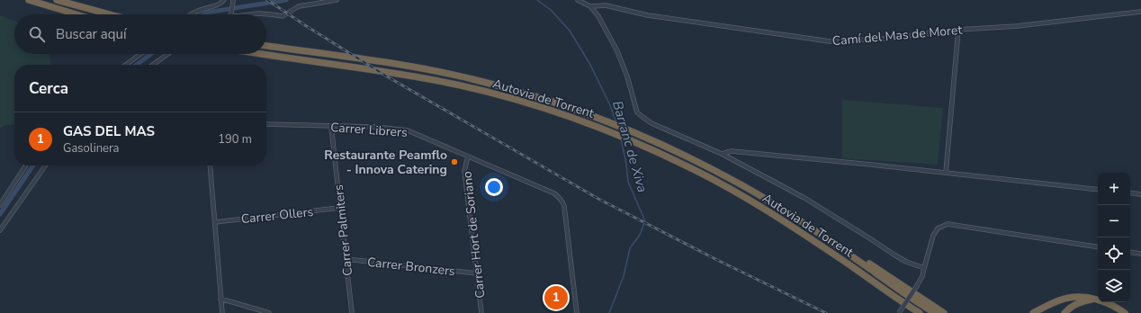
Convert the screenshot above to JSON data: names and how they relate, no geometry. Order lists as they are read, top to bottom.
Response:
{
  "streets": {
    "highway": ["Autovia de Torrent"],
    "street": [
      "Camí del Mas de Moret",
      "Carrer Librers",
      "Carrer Ollers",
      "Carrer Palmiters",
      "Carrer Hort de Soriano",
      "Carrer Bronzers"
    ]
  },
  "crossings": [
    ["Carrer Librers", "Carrer Palmiters"],
    ["Carrer Librers", "Carrer Hort de Soriano"],
    ["Carrer Ollers", "Carrer Palmiters"],
    ["Carrer Palmiters", "Carrer Bronzers"],
    ["Carrer Hort de Soriano", "Carrer Bronzers"]
  ],
  "water": ["Barranc de Xiva"],
  "places": ["Restaurante Peamflo - Innova Catering"],
  "page": {
    "search": "Buscar aquí",
    "heading": "Cerca",
    "list": [
      {
        "mark": "1",
        "name": "GAS DEL MAS",
        "note": "Gasolinera",
        "value": "190 m"
      }
    ],
    "map_buttons": ["+", "−"],
    "pins": "1"
  }
}
